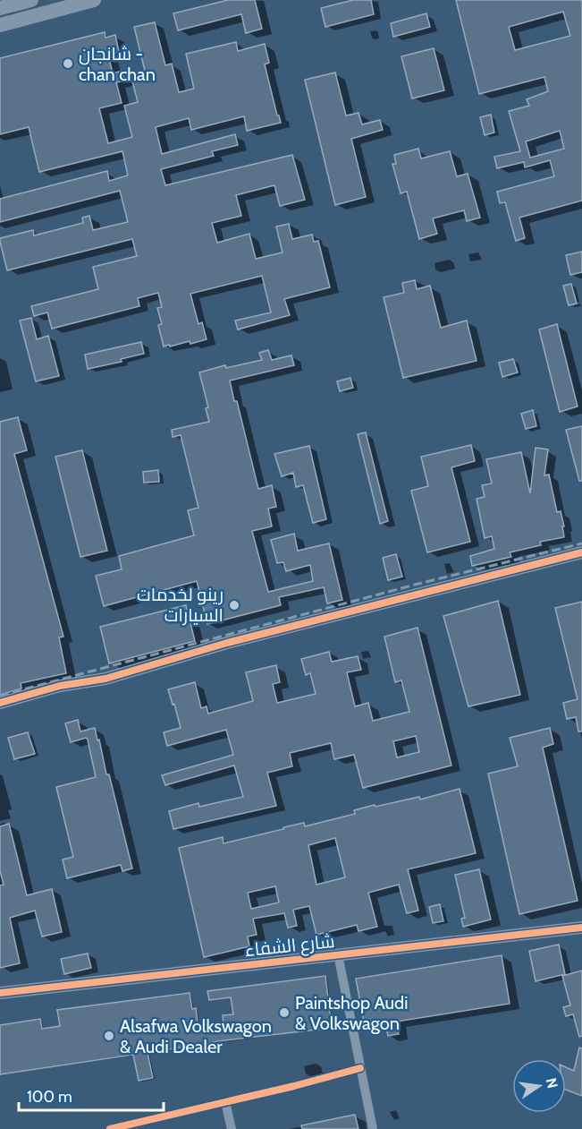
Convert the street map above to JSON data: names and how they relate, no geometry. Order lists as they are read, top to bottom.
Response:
{
  "streets": {
    "street": ["شارع الشفاء"]
  },
  "places": [
    "شانجان - chan chan",
    "رينو لخدمات السيارات",
    "Paintshop Audi & Volkswagon",
    "Alsafwa Volkswagon & Audi Dealer"
  ],
  "scale_bar": "100 m",
  "north": "right"
}
